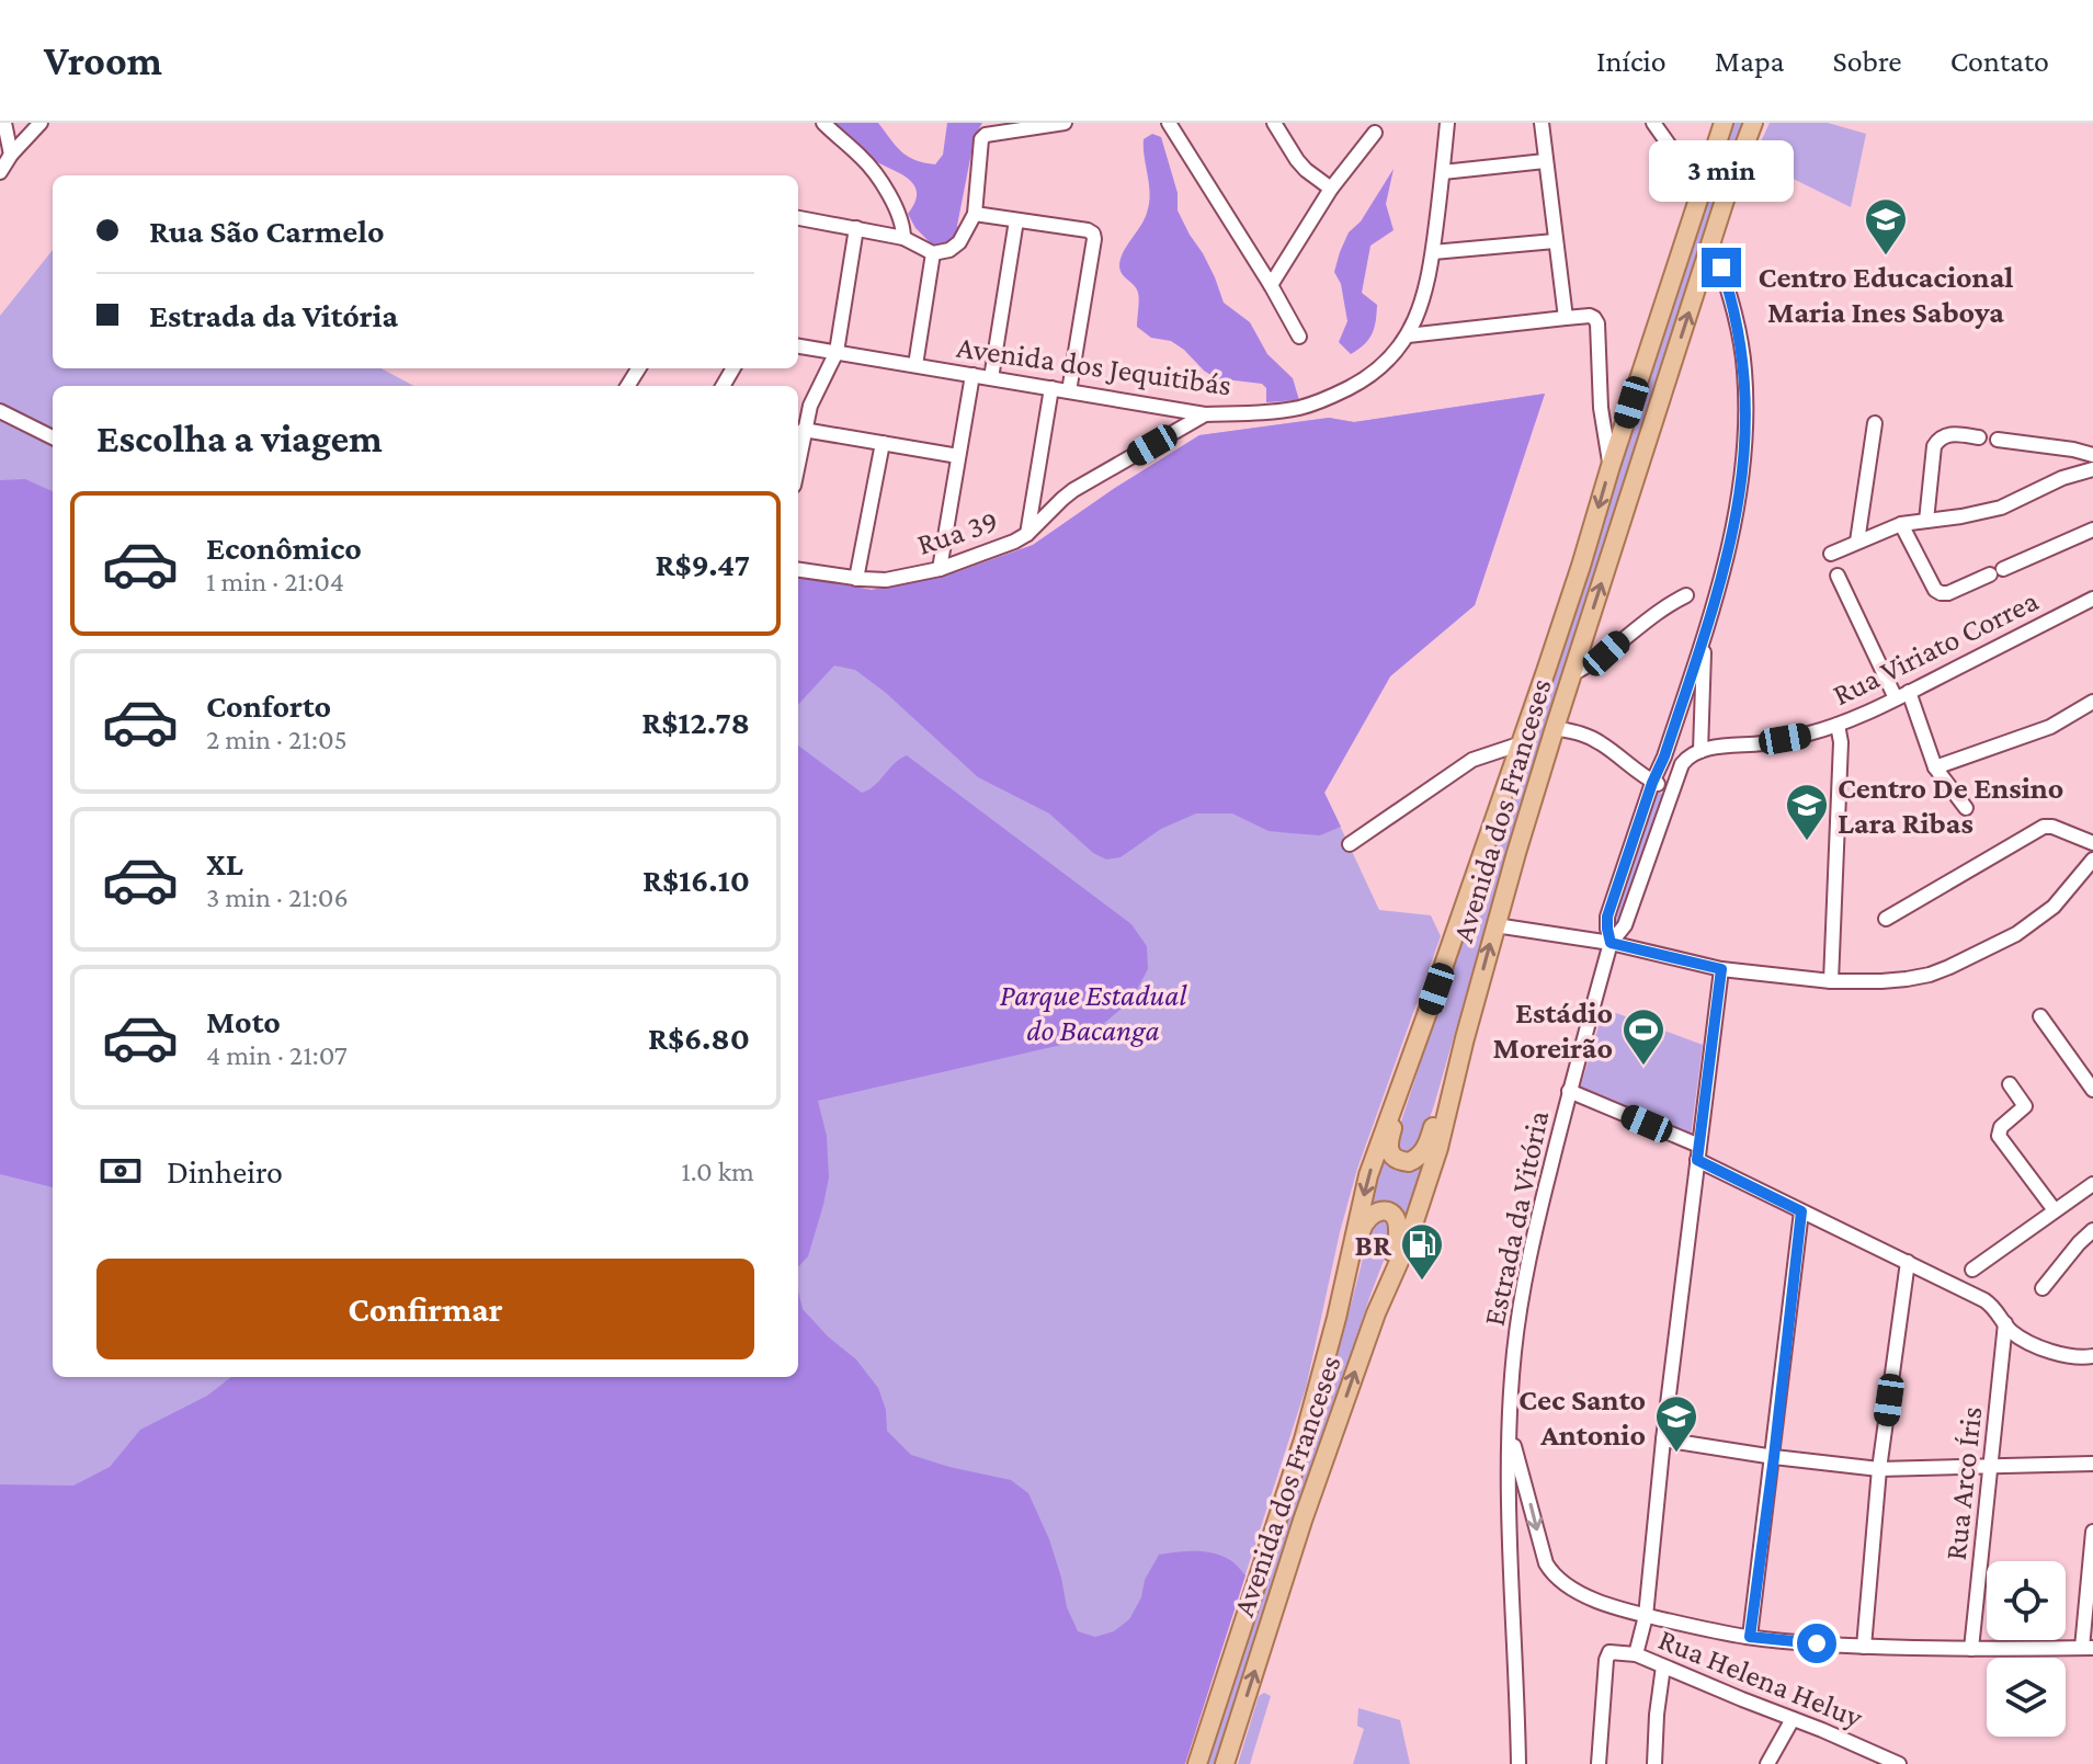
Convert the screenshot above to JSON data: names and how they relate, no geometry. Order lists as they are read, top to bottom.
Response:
{
  "streets": {
    "main road": ["Avenida dos Franceses"],
    "street": [
      "Avenida dos Jequitibás",
      "Rua 39",
      "Rua Viriato Correa",
      "Estrada da Vitória",
      "Rua Arco Íris",
      "Rua Helena Heluy"
    ]
  },
  "crossings": [
    ["Avenida dos Jequitibás", "Rua 39"],
    ["Avenida dos Franceses", "Estrada da Vitória"]
  ],
  "parks": ["Parque Estadual do Bacanga"],
  "places": {
    "school or university": ["Centro Educacional Maria Ines Saboya", "Centro De Ensino Lara Ribas", "Cec Santo Antonio"],
    "sports": ["Estádio Moreirão"],
    "fuel station": ["BR"]
  },
  "page": {
    "header": "Vroom",
    "nav": [
      "Início",
      "Mapa",
      "Sobre",
      "Contato"
    ],
    "bubble": "3 min",
    "banner": ["Rua São Carmelo", "Estrada da Vitória"],
    "heading": "Escolha a viagem",
    "list": [
      {
        "name": "Econômico",
        "note": "1 min · 21:04",
        "value": "R$9.47"
      },
      {
        "name": "Conforto",
        "note": "2 min · 21:05",
        "value": "R$12.78"
      },
      {
        "name": "XL",
        "note": "3 min · 21:06",
        "value": "R$16.10"
      },
      {
        "name": "Moto",
        "note": "4 min · 21:07",
        "value": "R$6.80"
      }
    ],
    "pay": ["Dinheiro", "1.0 km"],
    "buttons": "Confirmar"
  }
}
